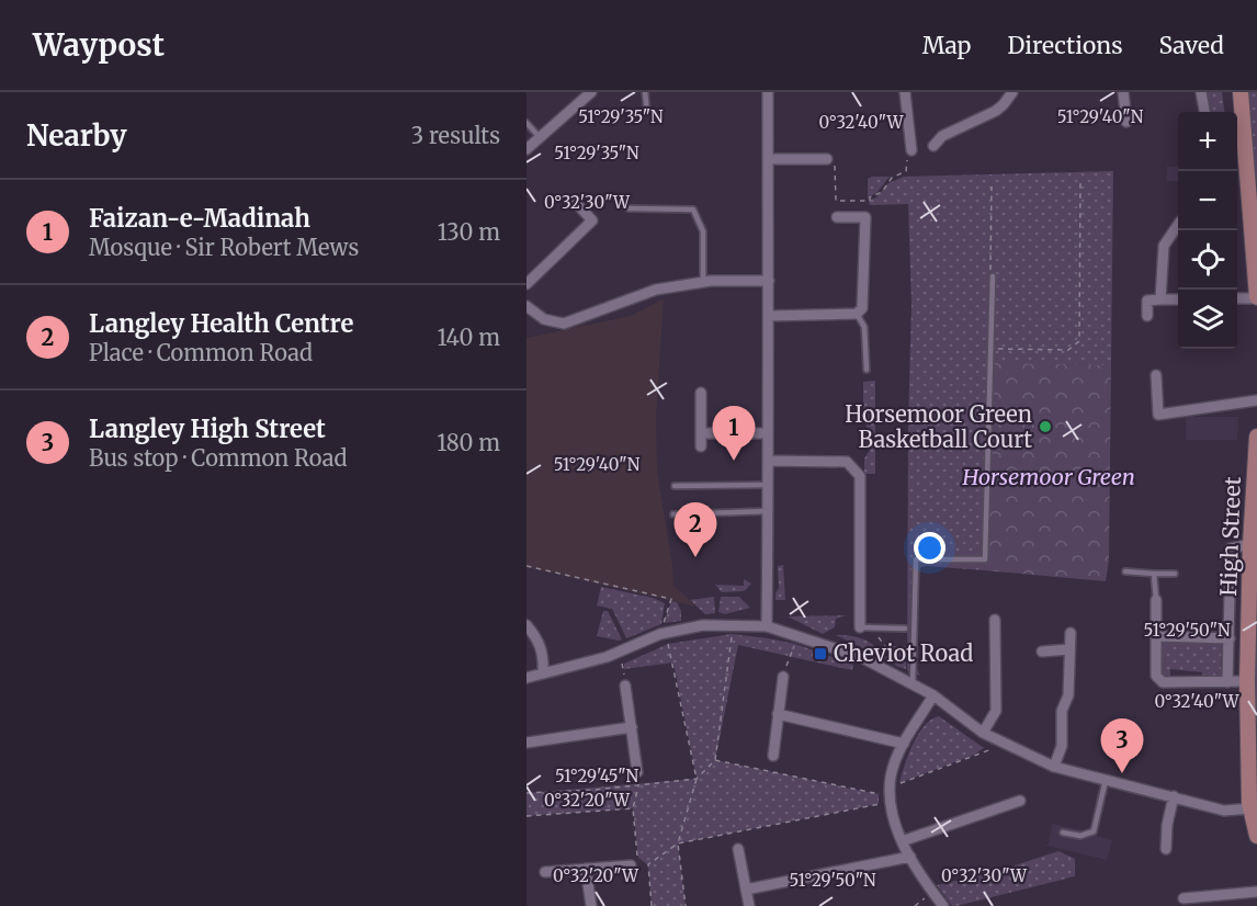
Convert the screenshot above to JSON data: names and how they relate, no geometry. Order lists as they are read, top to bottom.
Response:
{
  "streets": {
    "main road": ["High Street"]
  },
  "parks": ["Horsemoor Green"],
  "places": {
    "other": ["Horsemoor Green Basketball Court"],
    "transit": ["Cheviot Road"]
  },
  "page": {
    "header": "Waypost",
    "nav": ["Map", "Directions", "Saved"],
    "heading": ["Nearby", "3 results"],
    "map_buttons": ["+", "−"],
    "list": [
      {
        "mark": "1",
        "name": "Faizan-e-Madinah",
        "note": "Mosque · Sir Robert Mews",
        "value": "130 m"
      },
      {
        "mark": "2",
        "name": "Langley Health Centre",
        "note": "Place · Common Road",
        "value": "140 m"
      },
      {
        "mark": "3",
        "name": "Langley High Street",
        "note": "Bus stop · Common Road",
        "value": "180 m"
      }
    ],
    "pins": ["1", "2", "3"]
  },
  "coordinates": [
    "51°29'35\"N",
    "51°29'40\"N",
    "0°32'40\"W",
    "0°32'30\"W",
    "51°29'50\"N",
    "51°29'45\"N",
    "0°32'20\"W"
  ]
}
